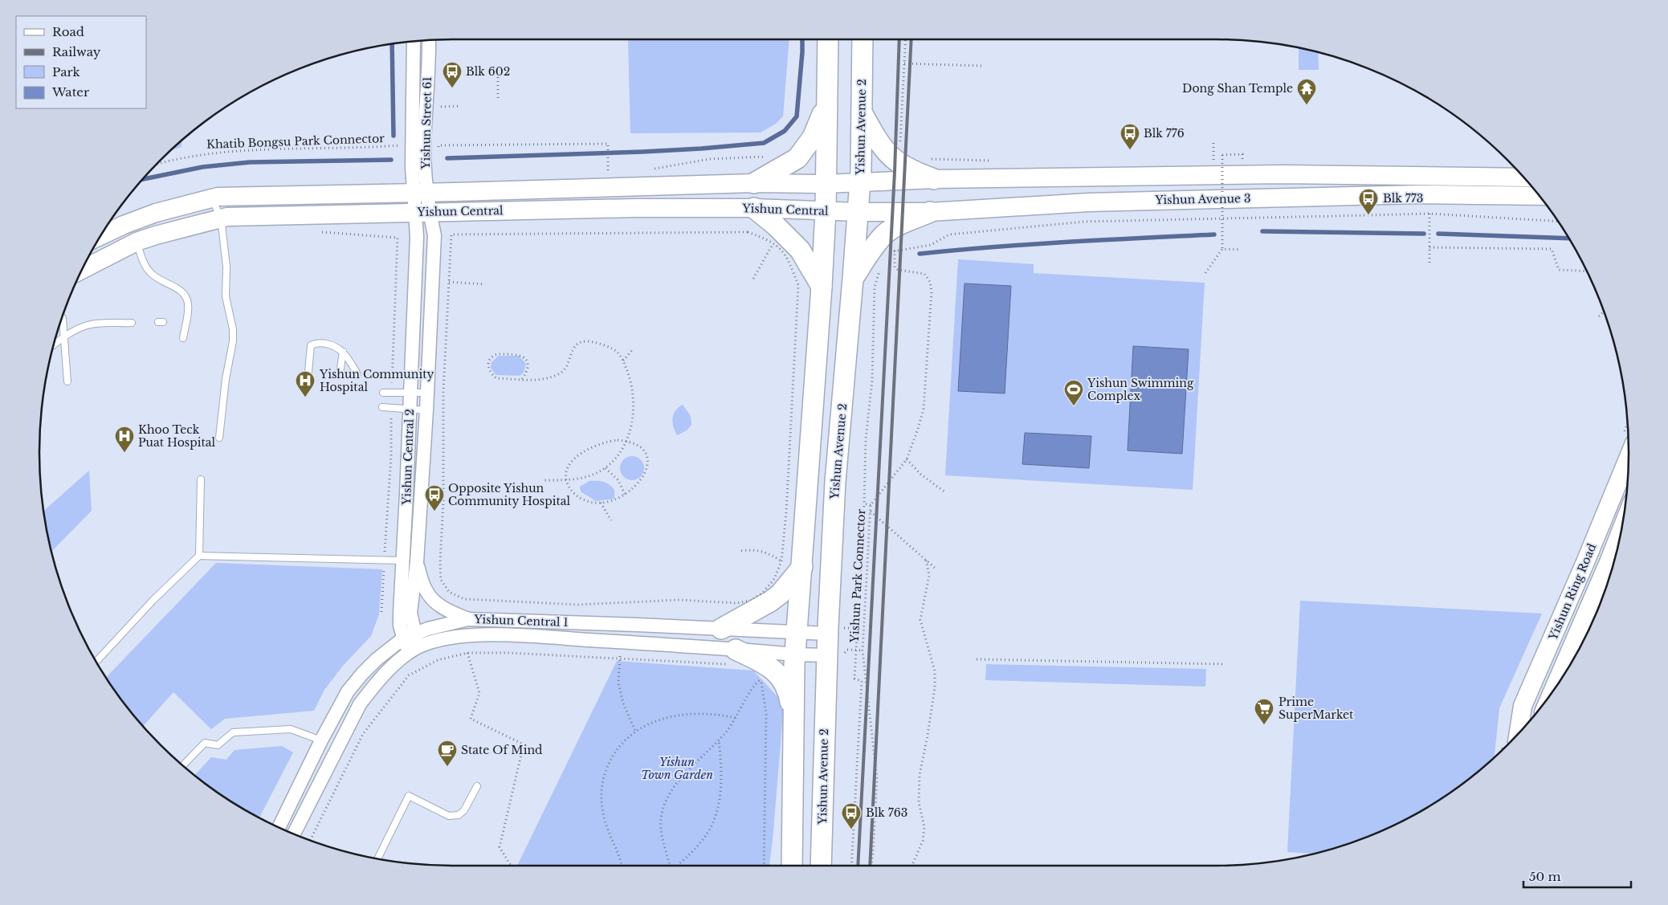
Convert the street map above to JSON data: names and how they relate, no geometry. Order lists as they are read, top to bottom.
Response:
{
  "streets": {
    "main road": [
      "Yishun Avenue 2",
      "Yishun Avenue 3",
      "Yishun Central",
      "Yishun Ring Road"
    ],
    "street": ["Yishun Street 61", "Yishun Central 2", "Yishun Central 1"],
    "path": ["Khatib Bongsu Park Connector", "Yishun Park Connector"]
  },
  "crossings": [
    ["Yishun Street 61", "Yishun Central"],
    ["Yishun Street 61", "Yishun Central 2"],
    ["Yishun Avenue 2", "Yishun Avenue 3"],
    ["Yishun Avenue 2", "Yishun Central"],
    ["Yishun Avenue 2", "Yishun Central 1"],
    ["Yishun Avenue 3", "Yishun Central"],
    ["Yishun Central", "Yishun Central 2"],
    ["Yishun Central 2", "Yishun Central 1"]
  ],
  "parks": ["Yishun Town Garden"],
  "places": {
    "bus stop": [
      "Blk 602",
      "Blk 776",
      "Blk 773",
      "Opposite Yishun Community Hospital",
      "Blk 763"
    ],
    "temple": ["Dong Shan Temple"],
    "hospital": ["Yishun Community Hospital", "Khoo Teck Puat Hospital"],
    "sports": ["Yishun Swimming Complex"],
    "supermarket": ["Prime SuperMarket"],
    "cafe": ["State Of Mind"]
  },
  "legend": [
    "Road",
    "Railway",
    "Park",
    "Water"
  ],
  "scale_bar": "50 m"
}
